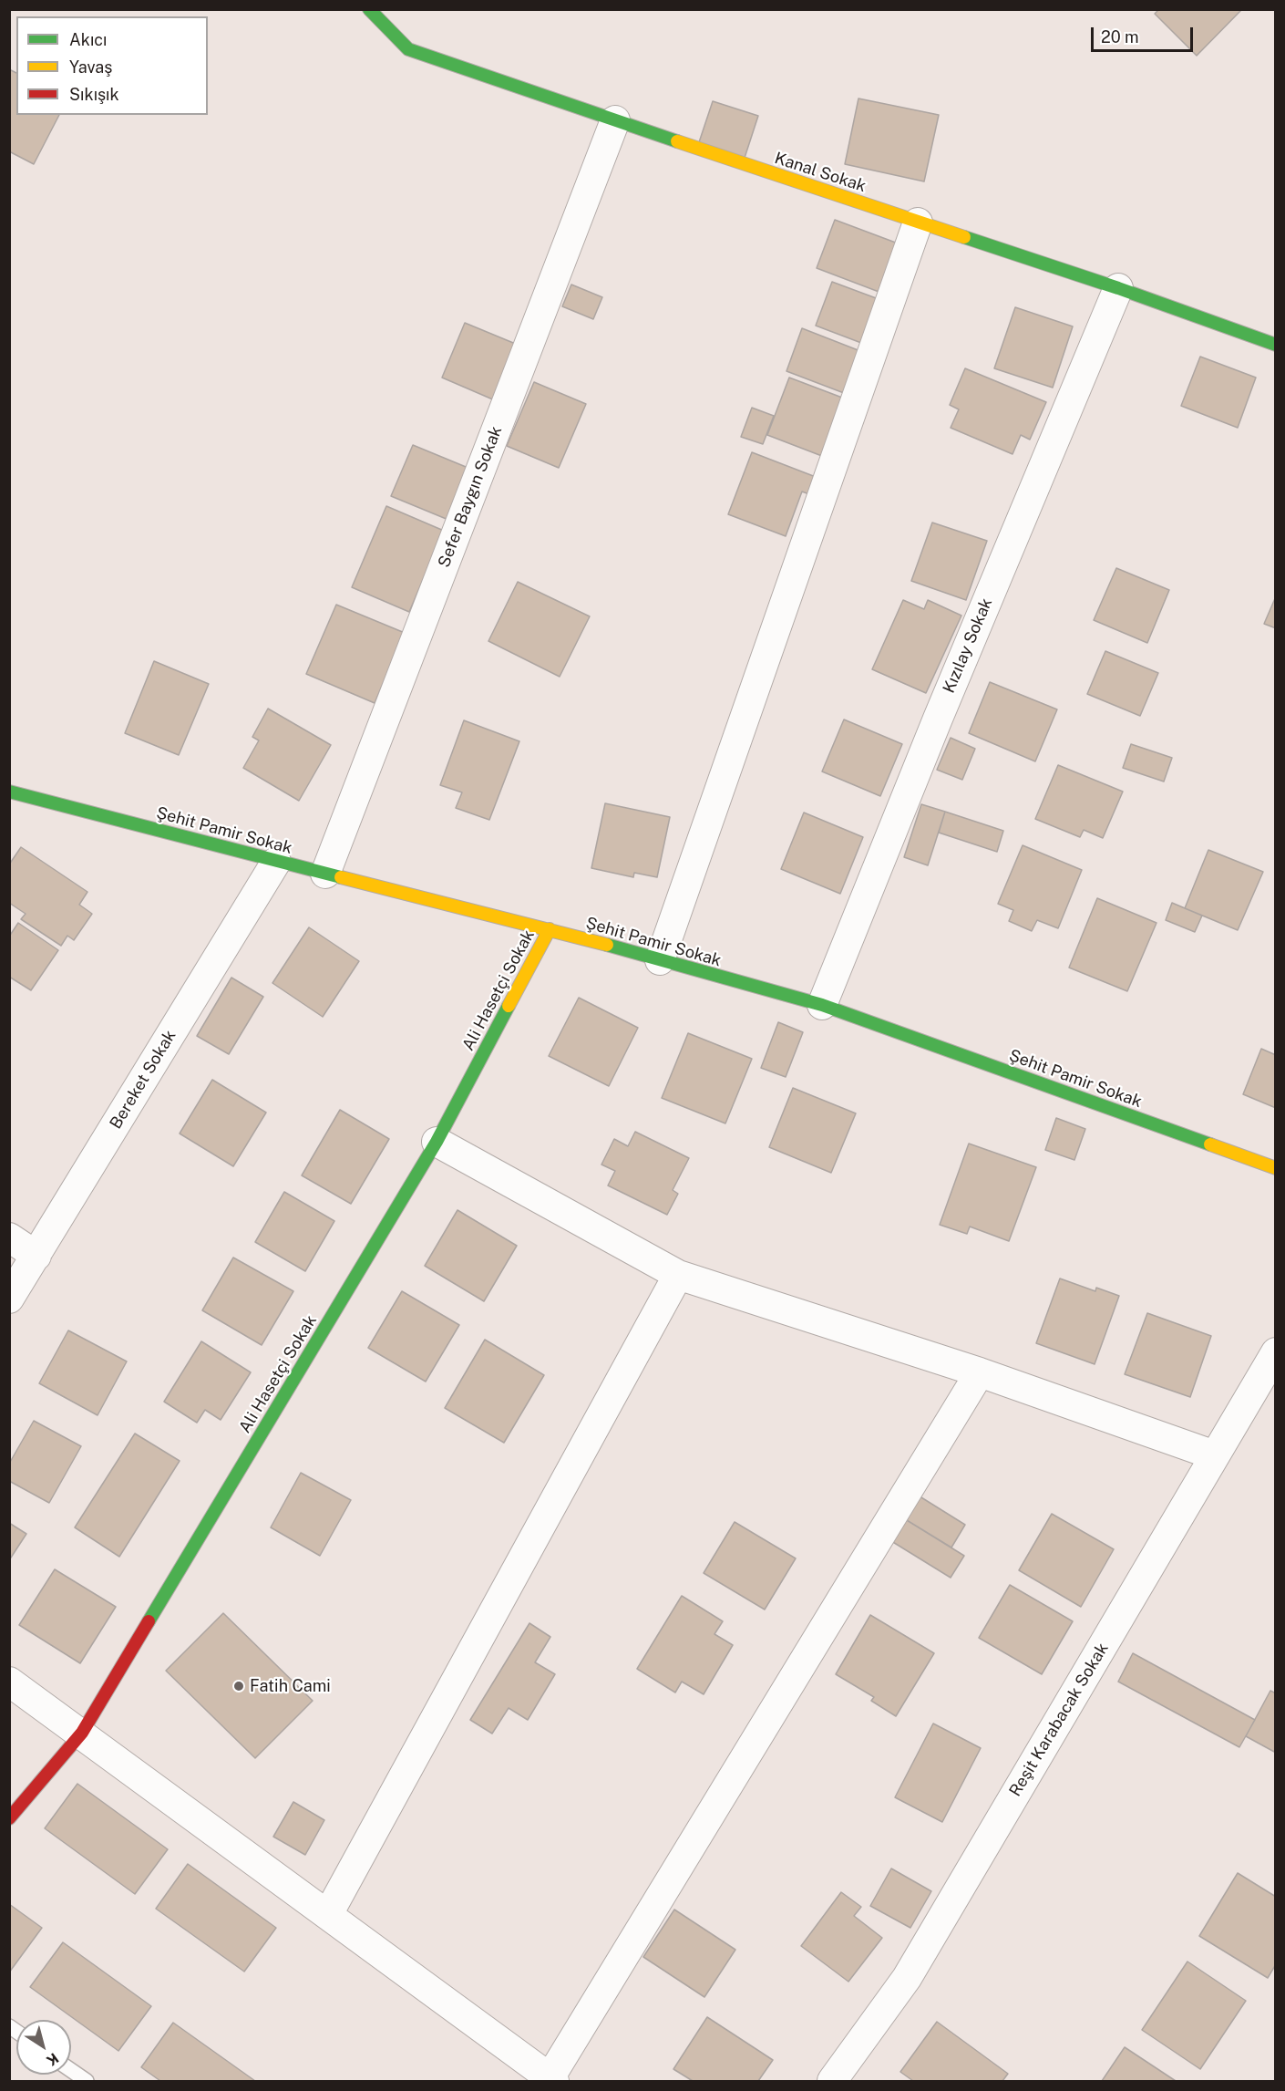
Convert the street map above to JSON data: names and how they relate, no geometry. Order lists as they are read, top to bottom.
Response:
{
  "streets": {
    "street": [
      "Kanal Sokak",
      "Sefer Baygın Sokak",
      "Kızılay Sokak",
      "Şehit Pamir Sokak",
      "Ali Hasetçi Sokak",
      "Bereket Sokak",
      "Reşit Karabacak Sokak"
    ]
  },
  "crossings": [
    ["Kanal Sokak", "Sefer Baygın Sokak"],
    ["Kanal Sokak", "Kızılay Sokak"],
    ["Sefer Baygın Sokak", "Şehit Pamir Sokak"],
    ["Kızılay Sokak", "Şehit Pamir Sokak"],
    ["Şehit Pamir Sokak", "Ali Hasetçi Sokak"],
    ["Şehit Pamir Sokak", "Bereket Sokak"]
  ],
  "places": ["Fatih Cami"],
  "legend": ["Akıcı", "Yavaş", "Sıkışık"],
  "scale_bar": "20 m",
  "north": "bottom right"
}
